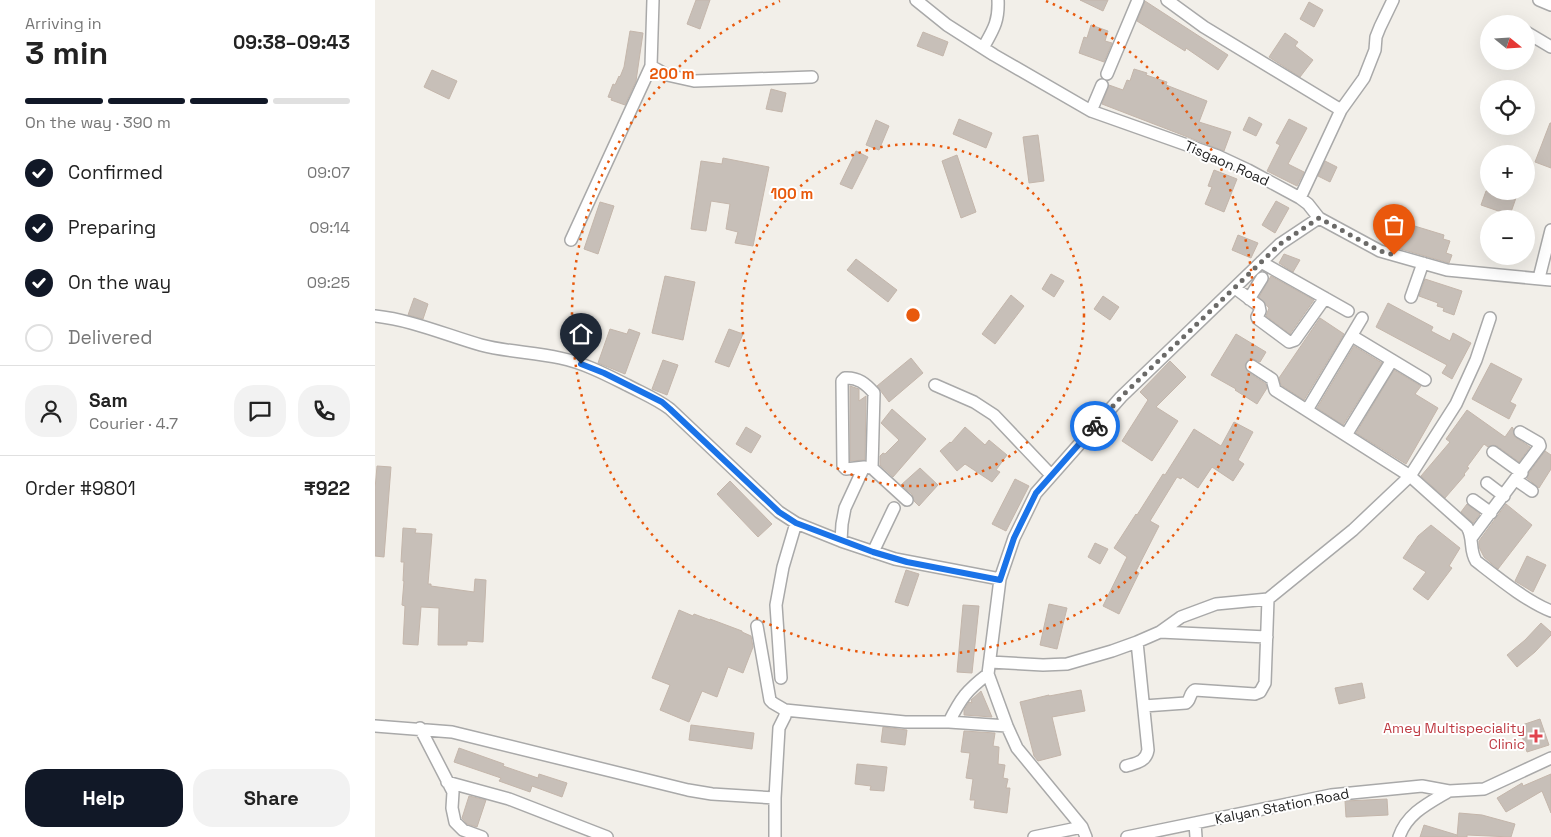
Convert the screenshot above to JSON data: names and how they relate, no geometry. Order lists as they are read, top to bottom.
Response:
{
  "streets": {
    "street": ["Tisgaon Road", "Kalyan Station Road"]
  },
  "places": {
    "health": ["Amey Multispeciality Clinic"]
  },
  "north": "right",
  "page": {
    "heading": ["3 min", "Arriving in", "09:38–09:43"],
    "panel": [
      "Sam",
      "Courier · 4.7",
      "Order #9801",
      "₹922"
    ],
    "map_buttons": ["+", "−"],
    "bar": "On the way · 390 m",
    "list": [
      ["Confirmed", "09:07"],
      ["Preparing", "09:14"],
      ["On the way", "09:25"],
      "Delivered"
    ],
    "buttons": ["Help", "Share"]
  },
  "rings": ["200 m", "100 m"]
}
